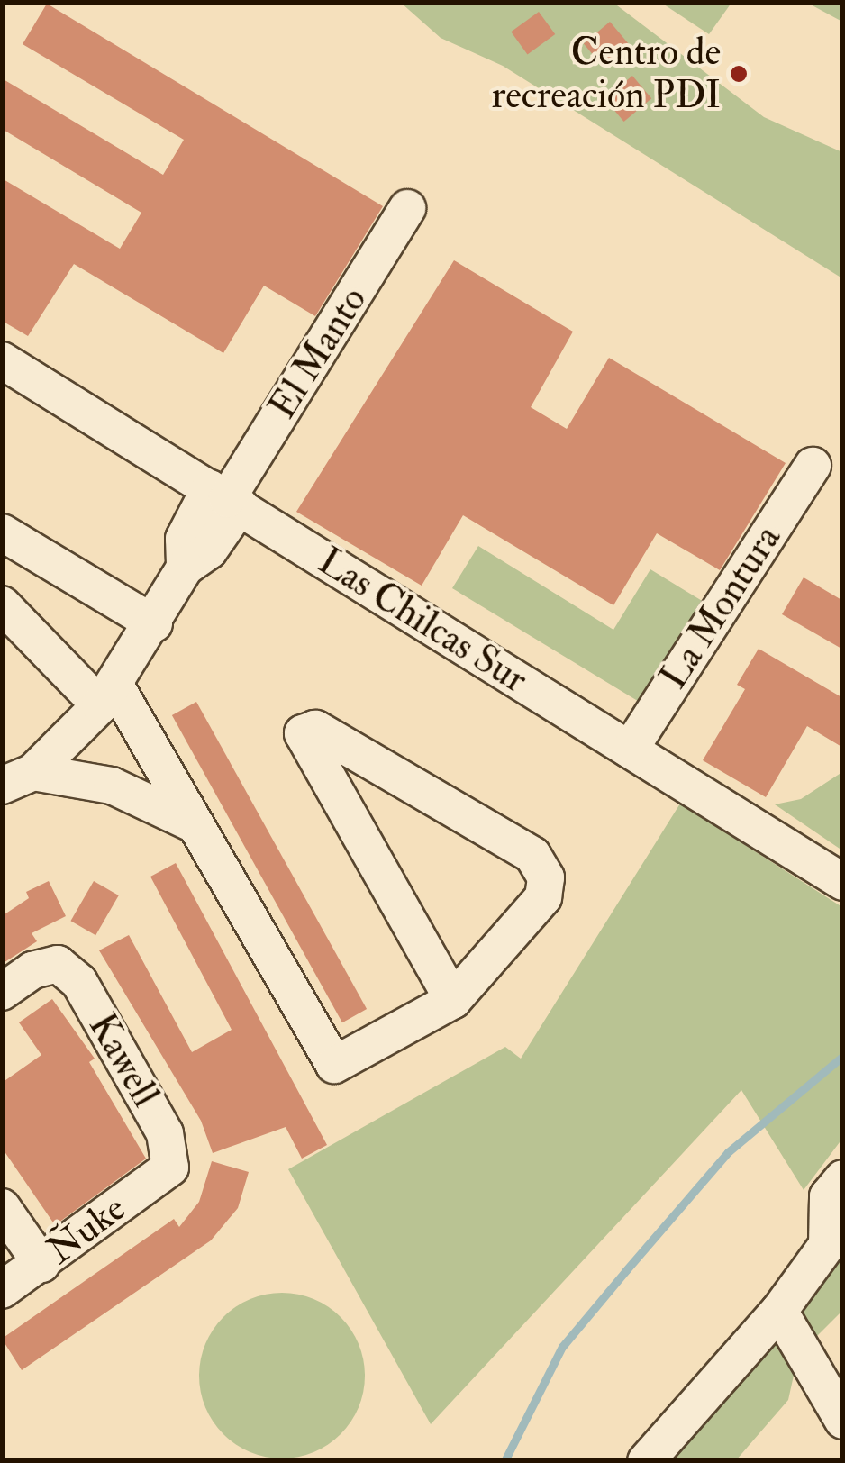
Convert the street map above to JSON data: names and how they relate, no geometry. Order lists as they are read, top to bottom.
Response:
{
  "streets": {
    "street": [
      "El Manto",
      "La Montura",
      "Las Chilcas Sur",
      "Kawell",
      "Ñuke"
    ]
  },
  "crossings": [
    ["El Manto", "Las Chilcas Sur"],
    ["La Montura", "Las Chilcas Sur"],
    ["Kawell", "Ñuke"]
  ],
  "places": ["Centro de recreación PDI"]
}
